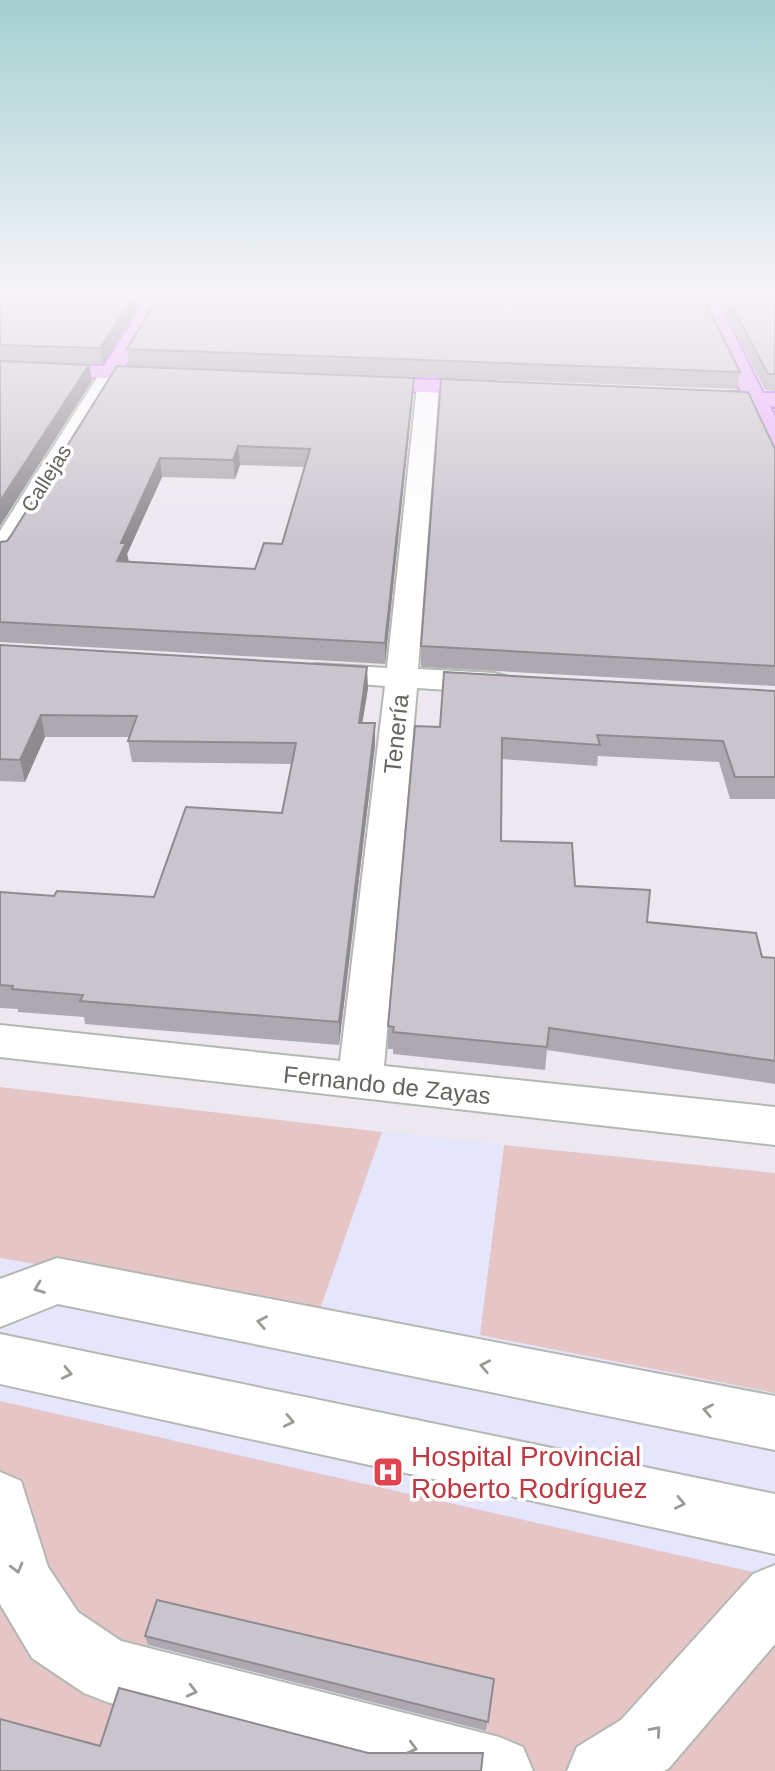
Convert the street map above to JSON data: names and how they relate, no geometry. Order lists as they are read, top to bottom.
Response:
{
  "streets": {
    "street": ["Callejas", "Tenería", "Fernando de Zayas"]
  },
  "crossings": [
    ["Tenería", "Fernando de Zayas"]
  ],
  "places": {
    "hospital": ["Hospital Provincial Roberto Rodríguez"]
  }
}
